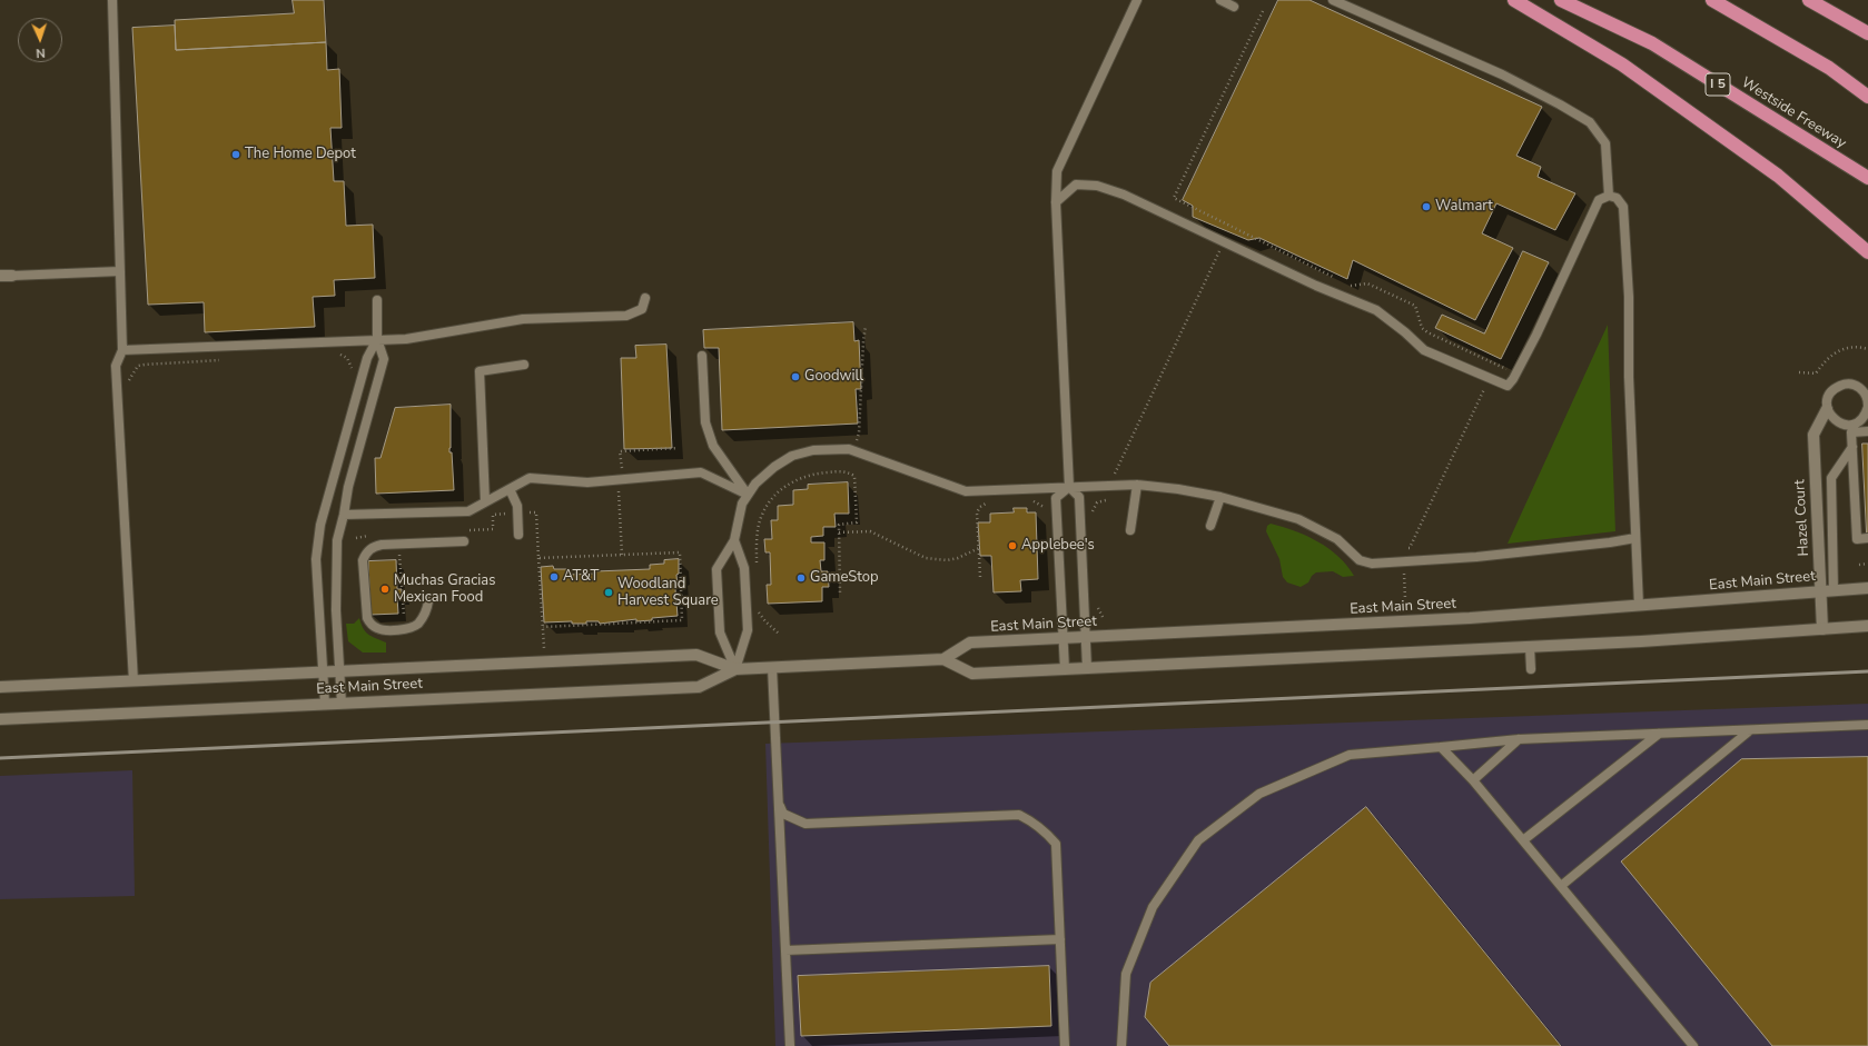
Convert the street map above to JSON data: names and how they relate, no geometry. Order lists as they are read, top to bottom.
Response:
{
  "streets": {
    "highway": ["I 5", "Westside Freeway"],
    "main road": ["Hazel Court", "East Main Street"]
  },
  "crossings": [
    ["Hazel Court", "East Main Street"]
  ],
  "places": [
    "The Home Depot",
    "Walmart",
    "Goodwill",
    "Applebee's",
    "AT&T",
    "GameStop",
    "Muchas Gracias Mexican Food",
    "Woodland Harvest Square"
  ],
  "north": "bottom"
}
